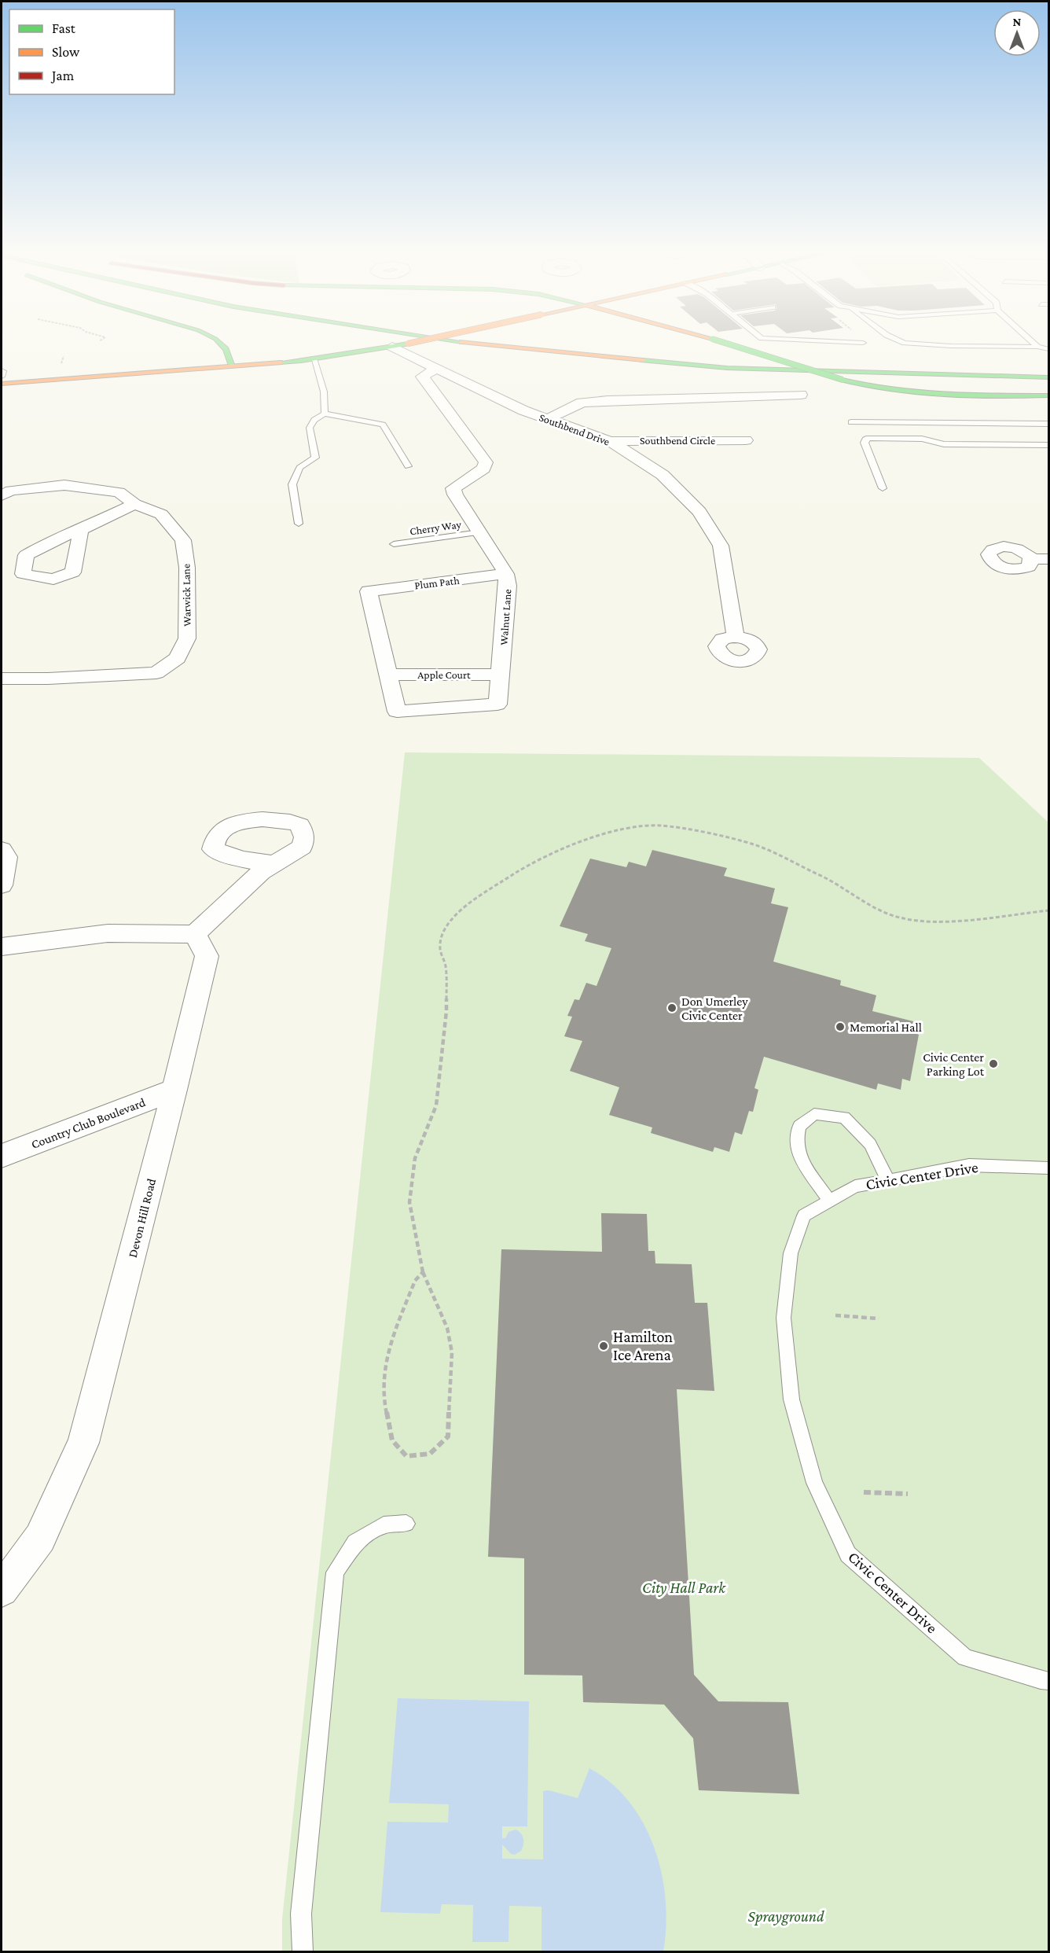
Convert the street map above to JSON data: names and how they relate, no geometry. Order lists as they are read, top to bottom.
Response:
{
  "streets": {
    "street": [
      "Southbend Drive",
      "Southbend Circle",
      "Plum Path",
      "Warwick Lane",
      "Walnut Lane",
      "Apple Court",
      "Country Club Boulevard",
      "Devon Hill Road"
    ],
    "lane": ["Cherry Way", "Civic Center Drive"]
  },
  "crossings": [
    ["Southbend Drive", "Southbend Circle"],
    ["Southbend Drive", "Walnut Lane"],
    ["Cherry Way", "Walnut Lane"],
    ["Plum Path", "Walnut Lane"],
    ["Walnut Lane", "Apple Court"],
    ["Country Club Boulevard", "Devon Hill Road"]
  ],
  "parks": ["City Hall Park", "Sprayground"],
  "places": [
    "Don Umerley Civic Center",
    "Memorial Hall",
    "Civic Center Parking Lot",
    "Hamilton Ice Arena"
  ],
  "legend": ["Fast", "Slow", "Jam"],
  "north": "top"
}
